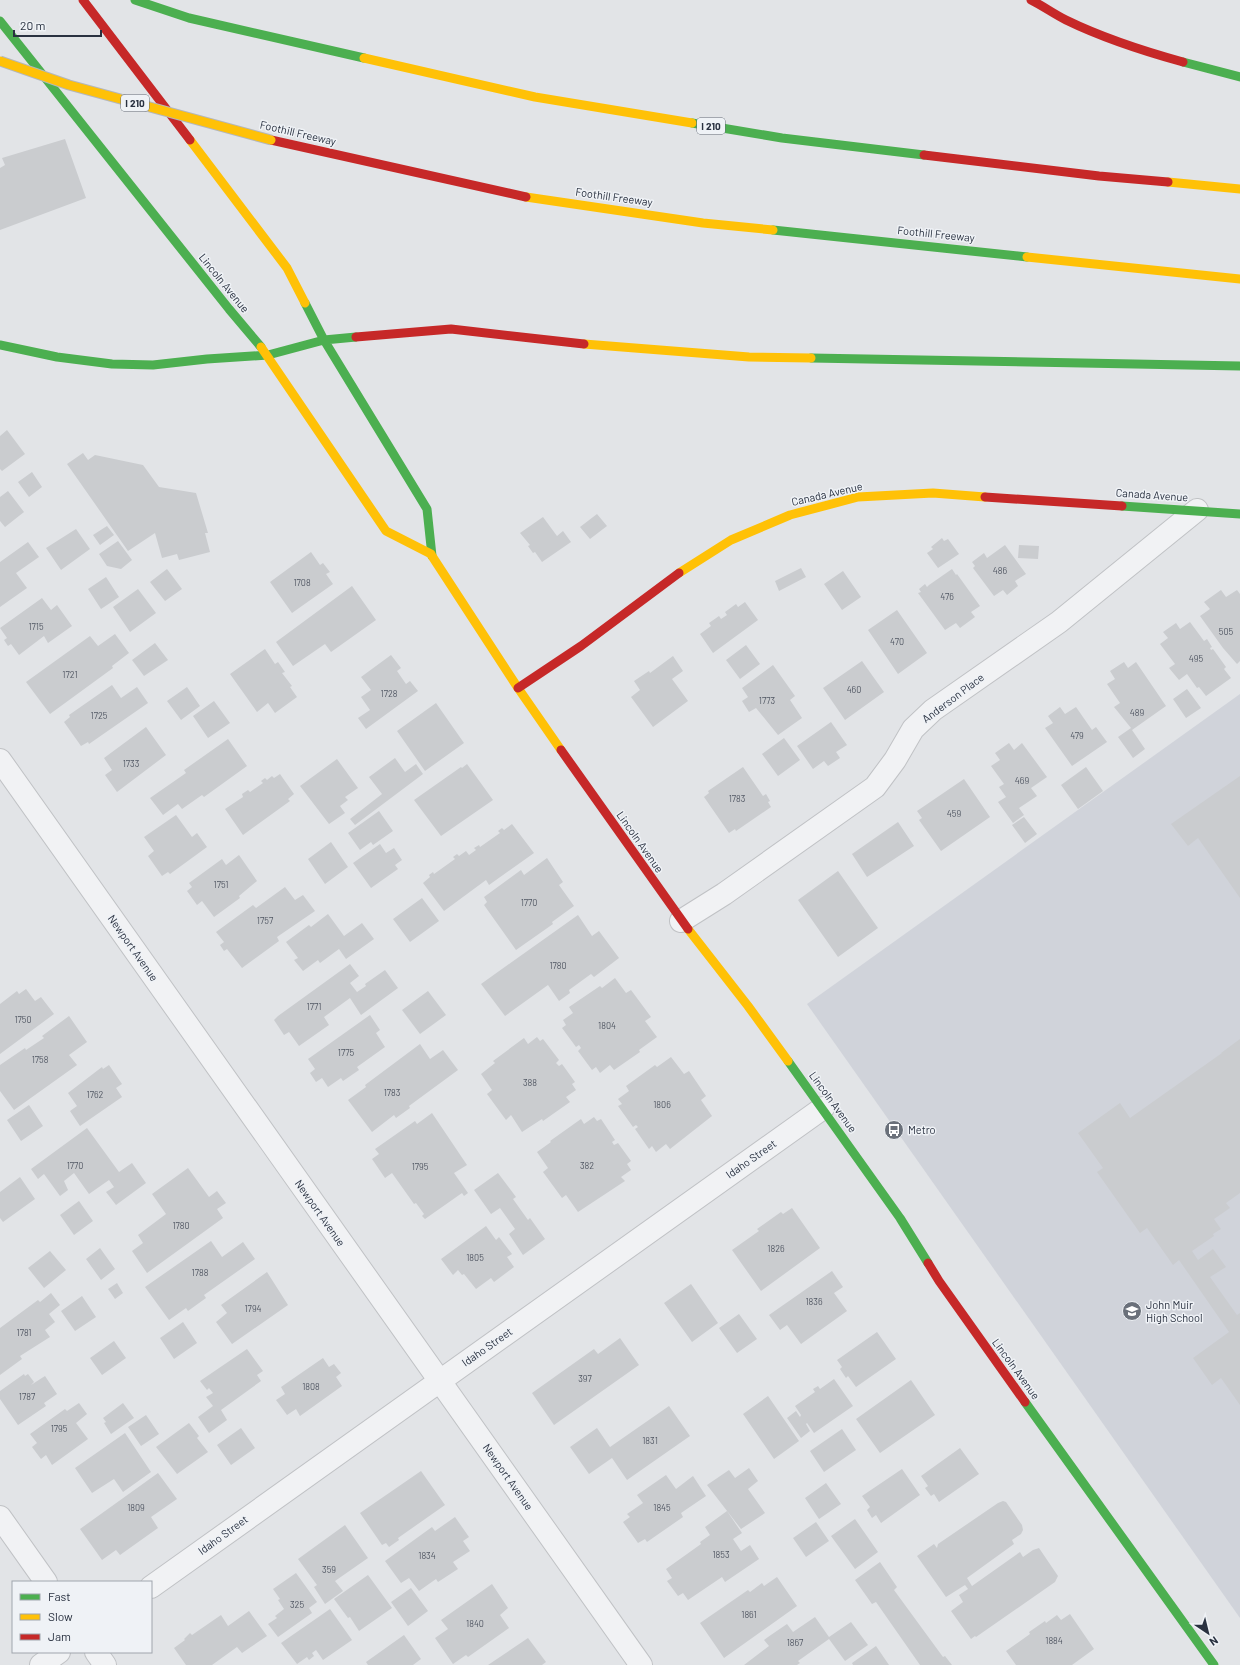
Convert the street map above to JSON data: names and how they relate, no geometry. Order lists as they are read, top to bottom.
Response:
{
  "streets": {
    "main road": [
      "I 210",
      "Foothill Freeway",
      "Lincoln Avenue",
      "Canada Avenue"
    ],
    "street": ["Anderson Place", "Newport Avenue", "Idaho Street"]
  },
  "crossings": [
    ["Lincoln Avenue", "Canada Avenue"],
    ["Lincoln Avenue", "Anderson Place"],
    ["Lincoln Avenue", "Idaho Street"],
    ["Canada Avenue", "Anderson Place"],
    ["Newport Avenue", "Idaho Street"]
  ],
  "places": {
    "bus stop": ["Metro"],
    "school or university": ["John Muir High School"]
  },
  "house_numbers": [
    "486",
    "1708",
    "476",
    "1715",
    "505",
    "470",
    "495",
    "1721",
    "460",
    "1728",
    "1773",
    "489",
    "1725",
    "479",
    "1733",
    "469",
    "1783",
    "459",
    "1751",
    "1770",
    "1757",
    "1780",
    "1771",
    "1750",
    "1804",
    "1775",
    "1758",
    "388",
    "1783",
    "1762",
    "1806",
    "1770",
    "382",
    "1795",
    "1780",
    "1826",
    "1805",
    "1788",
    "1836",
    "1794",
    "1781",
    "397",
    "1808",
    "1787",
    "1795",
    "1831",
    "1809",
    "1845",
    "1853",
    "1834",
    "359",
    "325",
    "1861",
    "1840",
    "1884",
    "1867"
  ],
  "legend": ["Fast", "Slow", "Jam"],
  "scale_bar": "20 m",
  "north": "bottom right"
}
